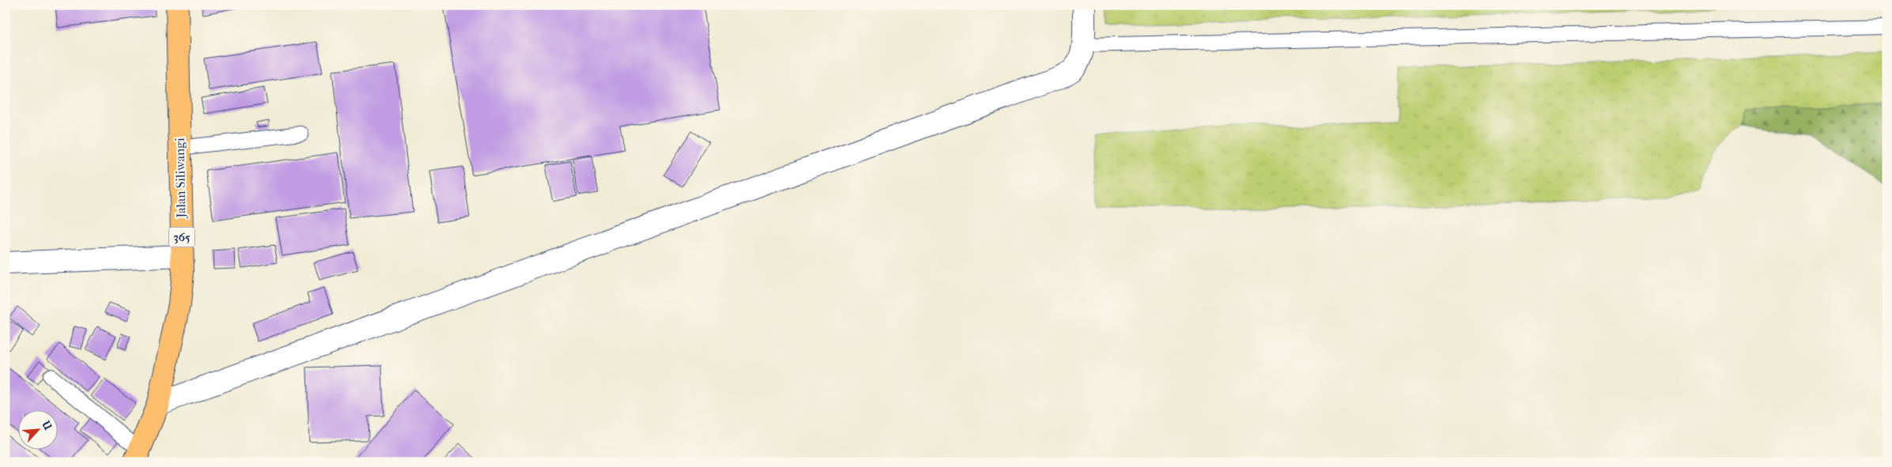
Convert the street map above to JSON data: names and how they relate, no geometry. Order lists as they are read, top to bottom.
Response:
{
  "streets": {
    "main road": ["Jalan Siliwangi", "365"]
  },
  "north": "top right"
}
